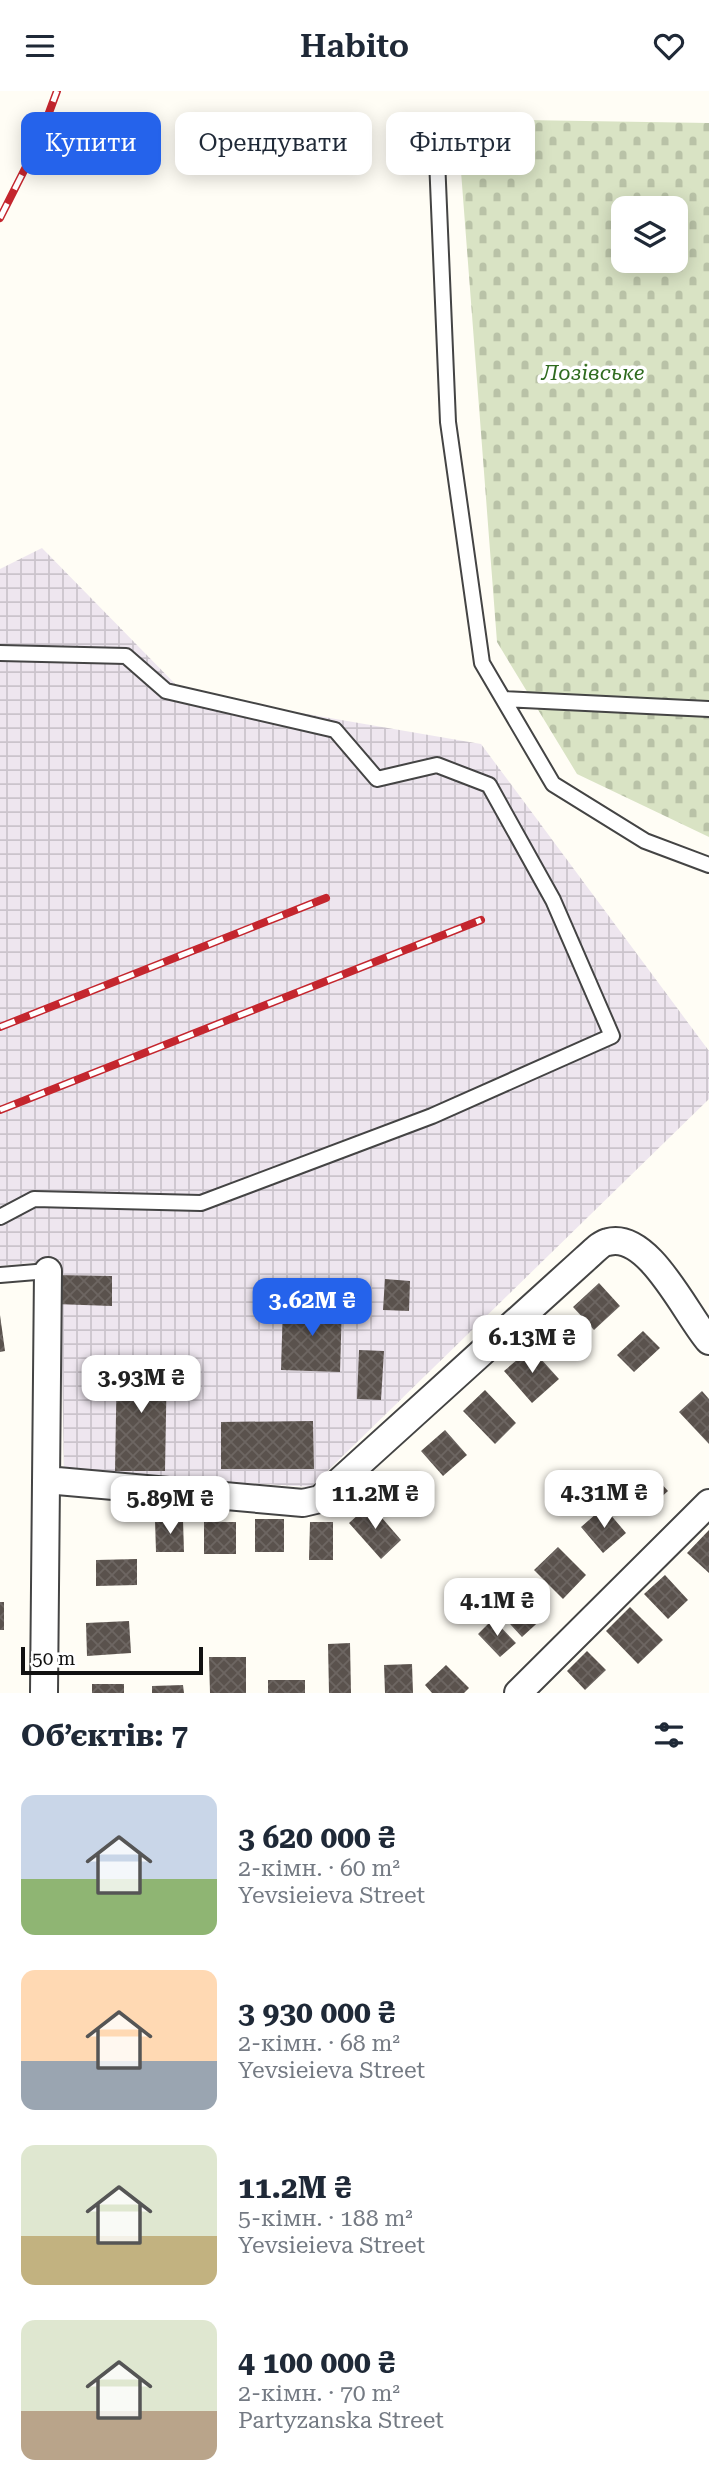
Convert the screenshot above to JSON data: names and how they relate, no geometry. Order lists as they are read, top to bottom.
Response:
{
  "parks": ["Лозівське"],
  "scale_bar": "50 m",
  "page": {
    "header": "Habito",
    "chip": ["Купити", "Орендувати", "Фільтри"],
    "price": [
      "3.62M ₴",
      "6.13M ₴",
      "3.93M ₴",
      "4.31M ₴",
      "11.2M ₴",
      "5.89M ₴",
      "4.1M ₴"
    ],
    "scale": "50 m",
    "heading": "Об’єктів: 7",
    "list": [
      {
        "name": "3 620 000 ₴",
        "note": "2-кімн. · 60 m² · Yevsieieva Street"
      },
      {
        "name": "3 930 000 ₴",
        "note": "2-кімн. · 68 m² · Yevsieieva Street"
      },
      {
        "name": "11.2M ₴",
        "note": "5-кімн. · 188 m² · Yevsieieva Street"
      },
      {
        "name": "4 100 000 ₴",
        "note": "2-кімн. · 70 m² · Partyzanska Street"
      }
    ]
  }
}
